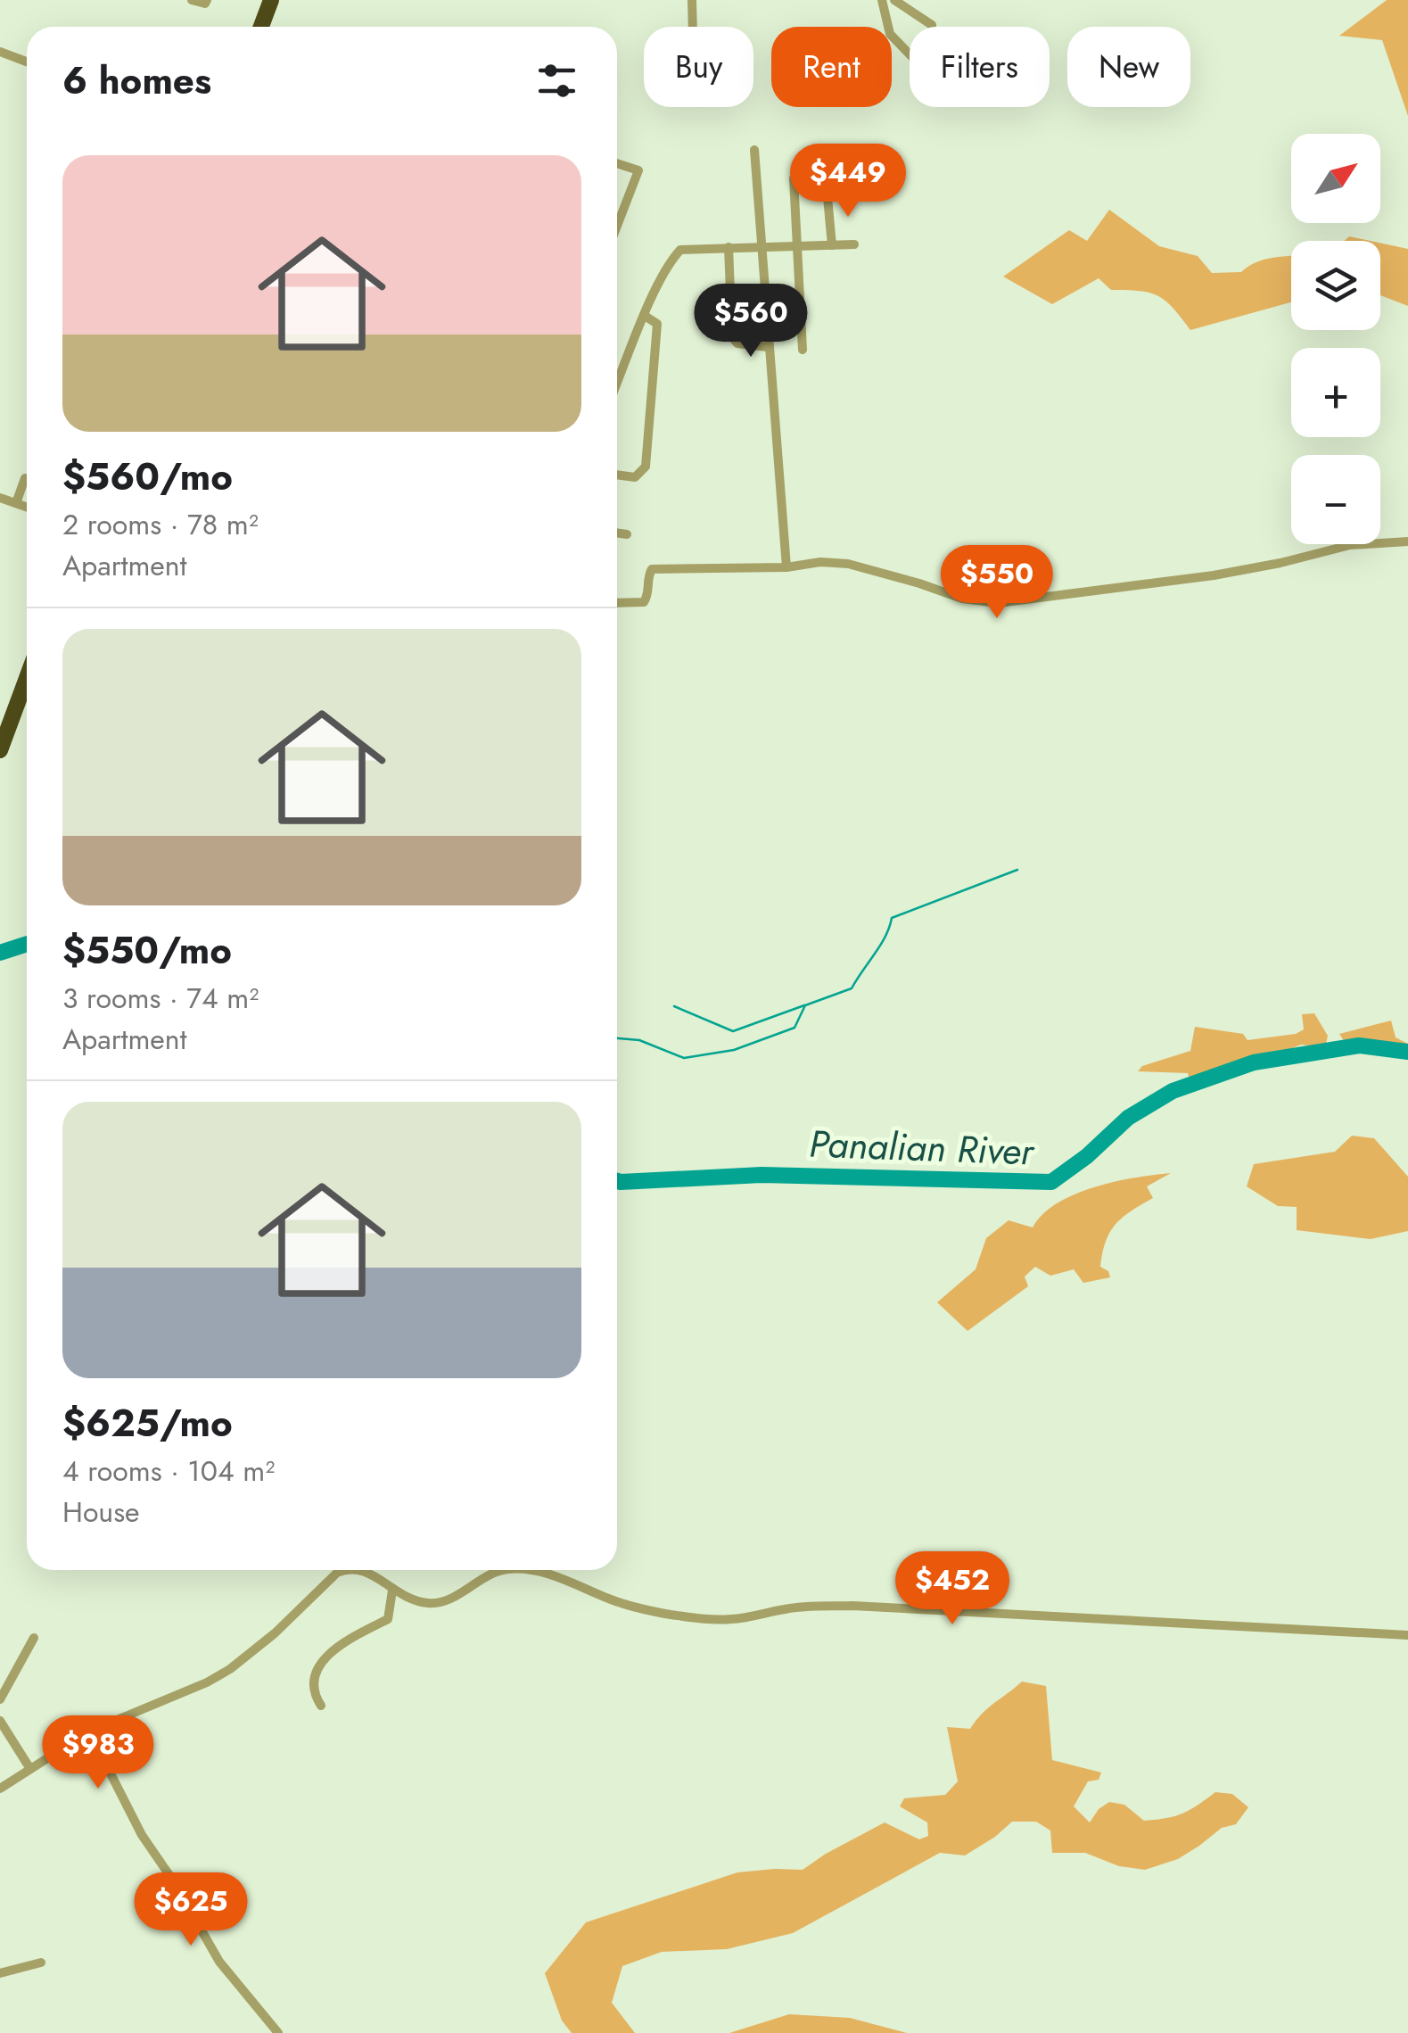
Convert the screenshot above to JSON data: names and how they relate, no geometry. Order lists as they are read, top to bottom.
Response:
{
  "water": ["Panalian River"],
  "north": "top right",
  "page": {
    "chip": [
      "Buy",
      "Rent",
      "Filters",
      "New"
    ],
    "heading": "6 homes",
    "map_buttons": ["+", "−"],
    "list": [
      {
        "name": "$560/mo",
        "note": "2 rooms · 78 m² · Apartment"
      },
      {
        "name": "$550/mo",
        "note": "3 rooms · 74 m² · Apartment"
      },
      {
        "name": "$625/mo",
        "note": "4 rooms · 104 m² · House"
      }
    ],
    "price": [
      "$449",
      "$560",
      "$550",
      "$452",
      "$983",
      "$625"
    ]
  }
}
